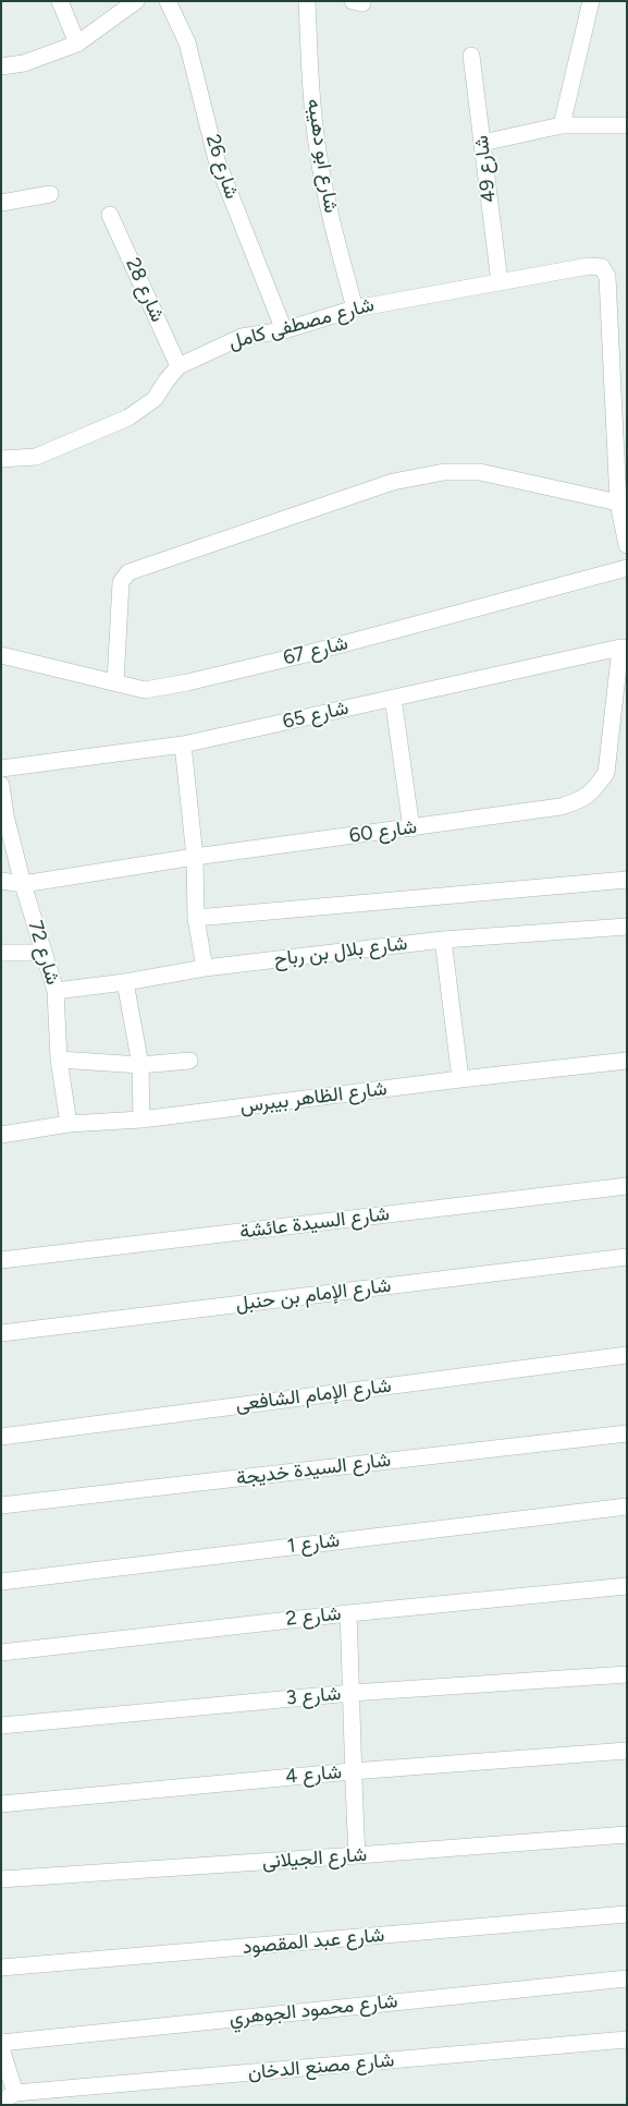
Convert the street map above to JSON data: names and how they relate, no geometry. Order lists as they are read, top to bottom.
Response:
{
  "streets": {
    "street": [
      "شارع ابو دهيبه",
      "شارع 26",
      "شارع 49",
      "شارع 28",
      "شارع مصطفى كامل",
      "شارع 67",
      "شارع 65",
      "شارع 60",
      "شارع بلال بن رباح",
      "شارع 72",
      "شارع الظاهر بيبرس",
      "شارع السيدة عائشة",
      "شارع الإمام بن حنبل",
      "شارع الإمام الشافعى",
      "شارع السيدة خديجة",
      "شارع 1",
      "شارع 2",
      "شارع 3",
      "شارع 4",
      "شارع الجيلانى",
      "شارع عبد المقصود",
      "شارع محمود الجوهري",
      "شارع مصنع الدخان"
    ]
  },
  "crossings": [
    ["شارع ابو دهيبه", "شارع مصطفى كامل"],
    ["شارع 26", "شارع مصطفى كامل"],
    ["شارع 49", "شارع مصطفى كامل"],
    ["شارع 28", "شارع مصطفى كامل"],
    ["شارع 65", "شارع 60"],
    ["شارع 60", "شارع 72"],
    ["شارع بلال بن رباح", "شارع 72"],
    ["شارع 72", "شارع الظاهر بيبرس"]
  ]
}
